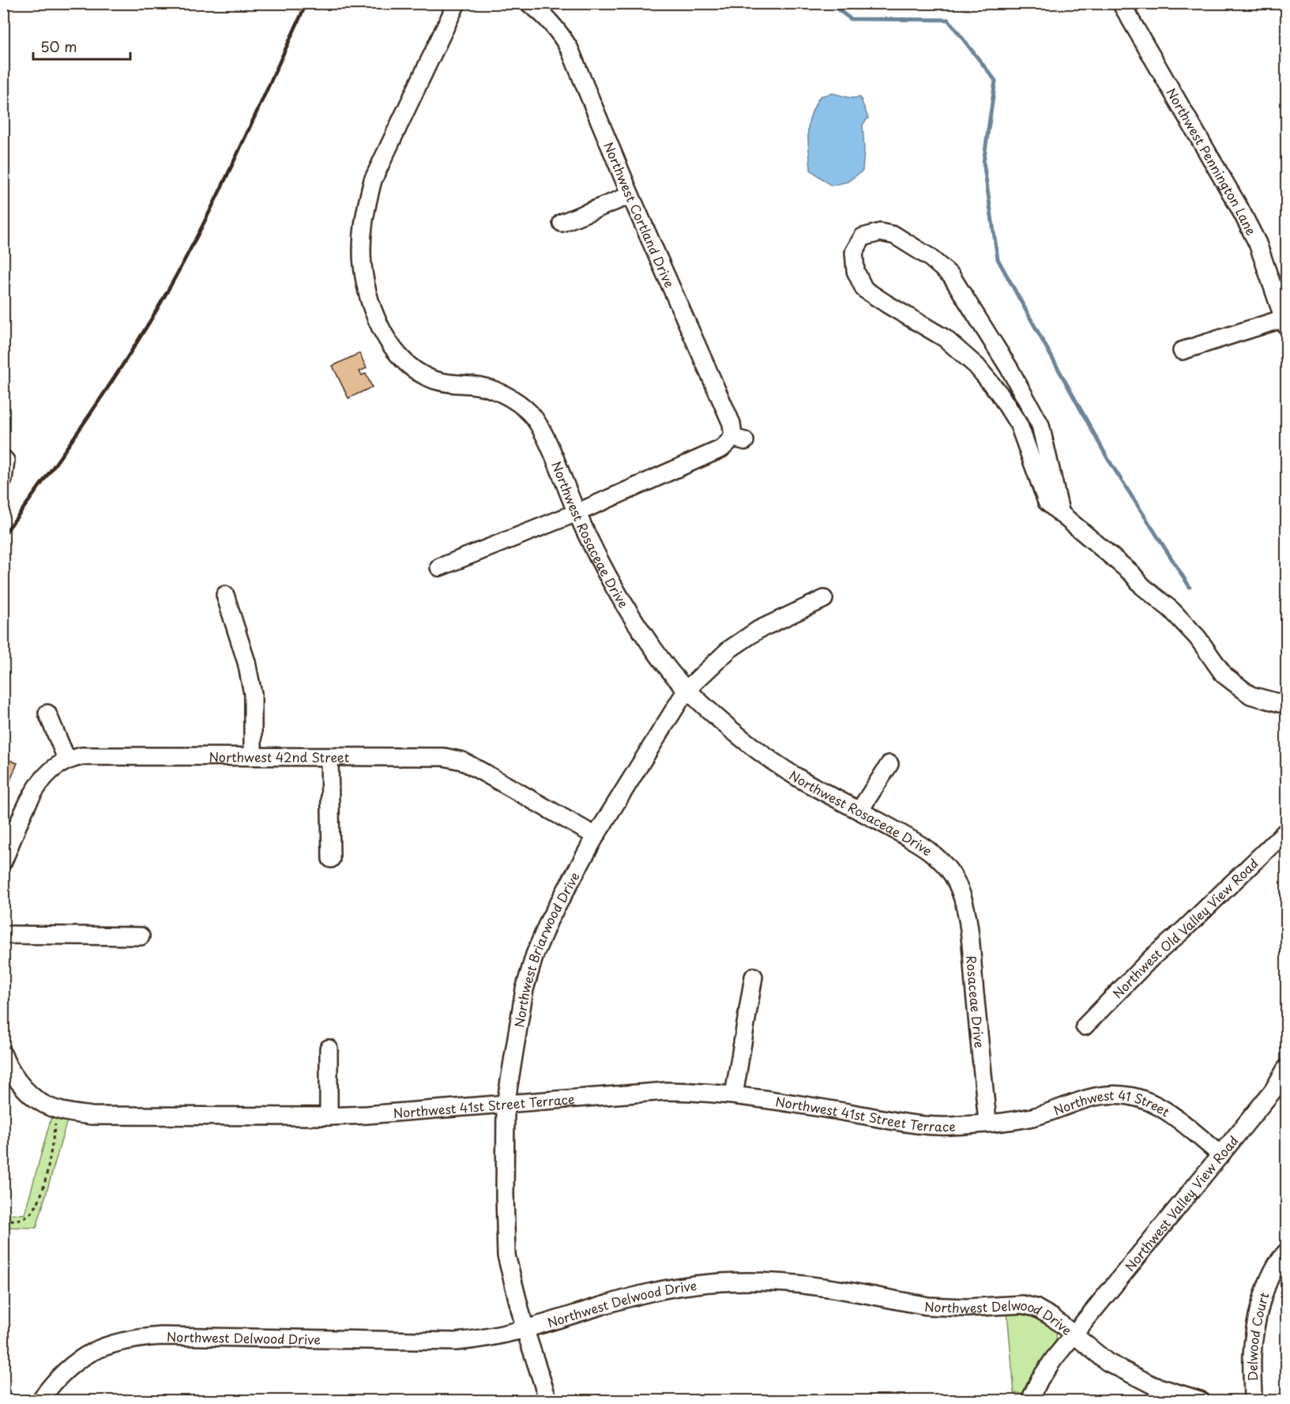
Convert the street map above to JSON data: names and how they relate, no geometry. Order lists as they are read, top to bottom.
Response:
{
  "streets": {
    "street": [
      "Northwest Pennington Lane",
      "Northwest Cortland Drive",
      "Northwest Rosaceae Drive",
      "Northwest 42nd Street",
      "Northwest Old Valley View Road",
      "Northwest Briarwood Drive",
      "Rosaceae Drive",
      "Northwest 41st Street Terrace",
      "Northwest 41 Street",
      "Northwest Valley View Road",
      "Northwest Delwood Drive",
      "Delwood Court"
    ]
  },
  "crossings": [
    ["Northwest Cortland Drive", "Northwest Rosaceae Drive"],
    ["Northwest Rosaceae Drive", "Northwest Briarwood Drive"],
    ["Northwest Rosaceae Drive", "Rosaceae Drive"],
    ["Northwest 42nd Street", "Northwest Briarwood Drive"],
    ["Northwest Briarwood Drive", "Northwest 41st Street Terrace"],
    ["Northwest Briarwood Drive", "Northwest Delwood Drive"],
    ["Rosaceae Drive", "Northwest 41st Street Terrace"],
    ["Rosaceae Drive", "Northwest 41 Street"],
    ["Northwest 41st Street Terrace", "Northwest 41 Street"],
    ["Northwest 41 Street", "Northwest Valley View Road"],
    ["Northwest Valley View Road", "Northwest Delwood Drive"]
  ],
  "scale_bar": "50 m"
}
